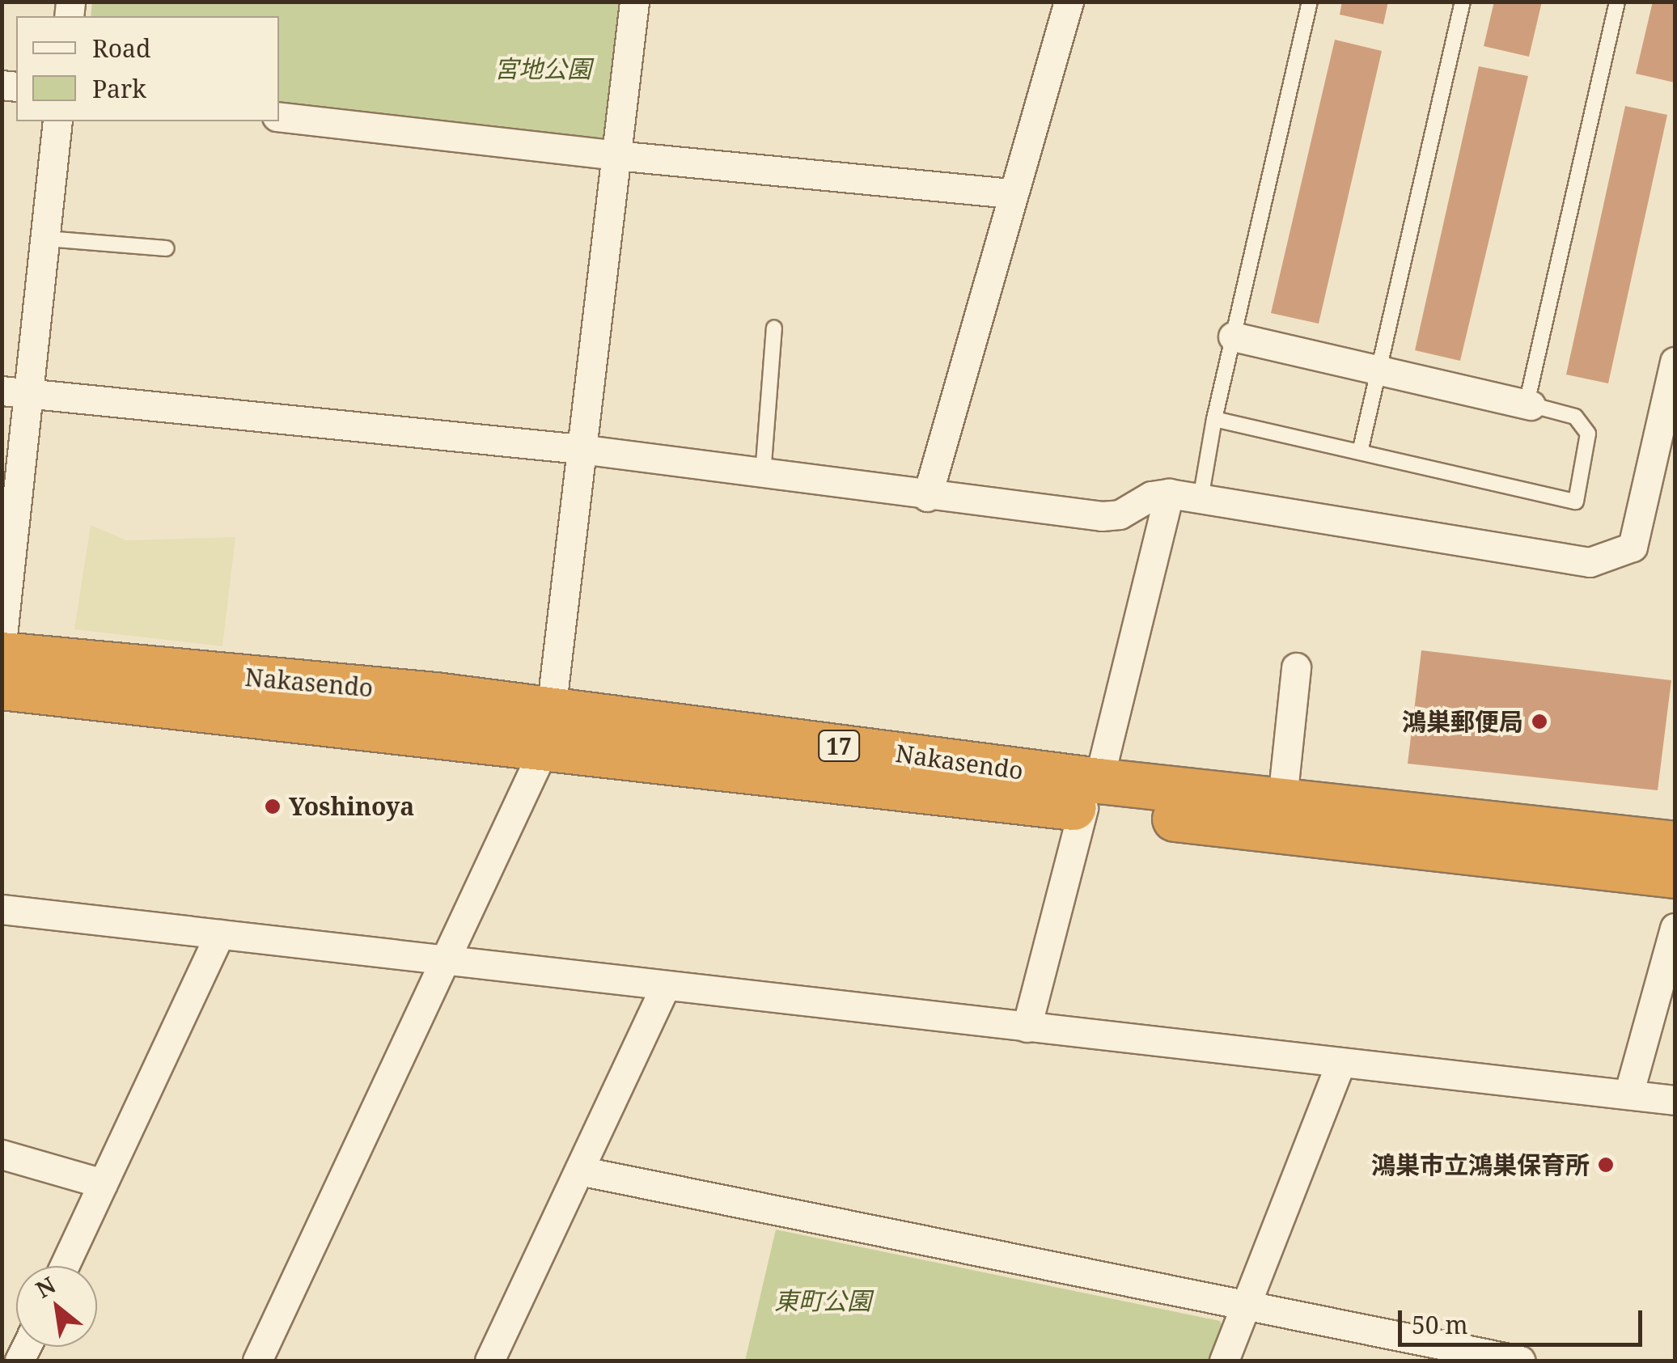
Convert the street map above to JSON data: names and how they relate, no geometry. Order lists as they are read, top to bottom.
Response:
{
  "streets": {
    "highway": ["Nakasendo", "17"]
  },
  "parks": ["宮地公園", "東町公園"],
  "places": ["鴻巣郵便局", "Yoshinoya", "鴻巣市立鴻巣保育所"],
  "legend": ["Road", "Park"],
  "scale_bar": "50 m",
  "north": "top left"
}
